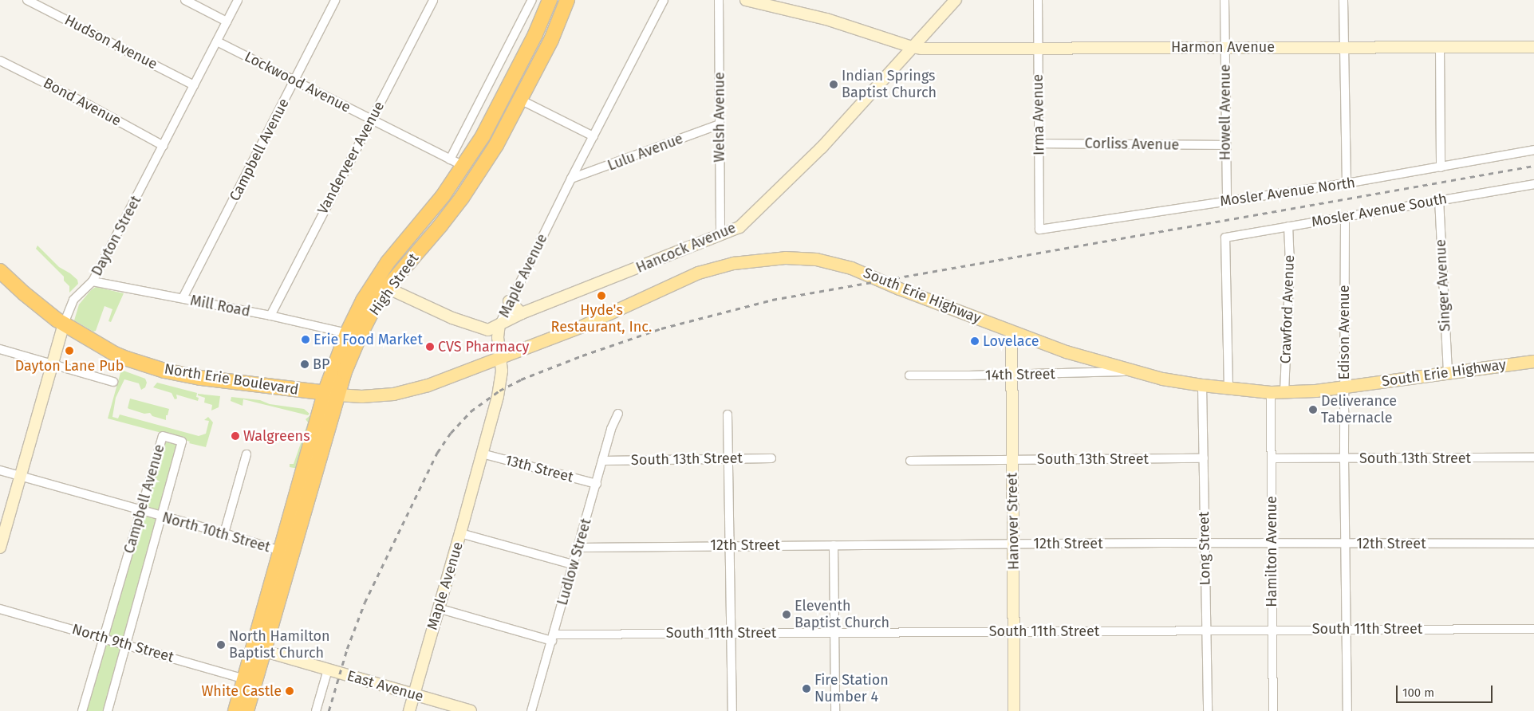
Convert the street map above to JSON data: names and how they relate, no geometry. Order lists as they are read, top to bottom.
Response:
{
  "streets": {
    "highway": ["High Street", "North Erie Boulevard"],
    "main road": ["South Erie Highway"],
    "street": [
      "Hudson Avenue",
      "Harmon Avenue",
      "Lockwood Avenue",
      "Bond Avenue",
      "Howell Avenue",
      "Irma Avenue",
      "Welsh Avenue",
      "Corliss Avenue",
      "Campbell Avenue",
      "Lulu Avenue",
      "Vanderveer Avenue",
      "Mosler Avenue North",
      "Mosler Avenue South",
      "Dayton Street",
      "Hancock Avenue",
      "Maple Avenue",
      "Singer Avenue",
      "Mill Road",
      "Crawford Avenue",
      "Edison Avenue",
      "14th Street",
      "South 13th Street",
      "13th Street",
      "Hanover Street",
      "North 10th Street",
      "12th Street",
      "Long Street",
      "Hamilton Avenue",
      "Ludlow Street",
      "South 11th Street",
      "North 9th Street",
      "East Avenue"
    ]
  },
  "crossings": [
    ["Hudson Avenue", "Dayton Street"],
    ["Harmon Avenue", "Howell Avenue"],
    ["Harmon Avenue", "Irma Avenue"],
    ["Harmon Avenue", "Hancock Avenue"],
    ["Lockwood Avenue", "Campbell Avenue"],
    ["Lockwood Avenue", "Vanderveer Avenue"],
    ["Lockwood Avenue", "Dayton Street"],
    ["Lockwood Avenue", "High Street"],
    ["Bond Avenue", "Dayton Street"],
    ["Howell Avenue", "Corliss Avenue"],
    ["Howell Avenue", "Mosler Avenue North"],
    ["Irma Avenue", "Corliss Avenue"],
    ["Irma Avenue", "Mosler Avenue North"],
    ["Welsh Avenue", "Lulu Avenue"],
    ["Welsh Avenue", "Hancock Avenue"],
    ["Campbell Avenue", "Mill Road"],
    ["Campbell Avenue", "North 10th Street"],
    ["Campbell Avenue", "North 9th Street"],
    ["Lulu Avenue", "Maple Avenue"],
    ["Vanderveer Avenue", "Mill Road"],
    ["Mosler Avenue South", "Singer Avenue"],
    ["Mosler Avenue South", "South Erie Highway"],
    ["Mosler Avenue South", "Crawford Avenue"],
    ["Mosler Avenue South", "Edison Avenue"],
    ["Dayton Street", "Mill Road"],
    ["Dayton Street", "North Erie Boulevard"],
    ["Dayton Street", "North 10th Street"],
    ["Hancock Avenue", "Maple Avenue"],
    ["Hancock Avenue", "High Street"],
    ["Maple Avenue", "South Erie Highway"],
    ["Maple Avenue", "13th Street"],
    ["Maple Avenue", "South 11th Street"],
    ["Maple Avenue", "East Avenue"],
    ["High Street", "South Erie Highway"],
    ["High Street", "Mill Road"],
    ["High Street", "North Erie Boulevard"],
    ["High Street", "North 10th Street"],
    ["High Street", "North 9th Street"],
    ["High Street", "East Avenue"],
    ["Singer Avenue", "South Erie Highway"],
    ["South Erie Highway", "Crawford Avenue"],
    ["South Erie Highway", "Edison Avenue"],
    ["South Erie Highway", "14th Street"],
    ["South Erie Highway", "North Erie Boulevard"],
    ["South Erie Highway", "Hanover Street"],
    ["South Erie Highway", "Long Street"],
    ["South Erie Highway", "Hamilton Avenue"],
    ["Edison Avenue", "South 13th Street"],
    ["Edison Avenue", "12th Street"],
    ["Edison Avenue", "South 11th Street"],
    ["14th Street", "Hanover Street"],
    ["South 13th Street", "Hanover Street"],
    ["South 13th Street", "Long Street"],
    ["South 13th Street", "Hamilton Avenue"],
    ["South 13th Street", "Ludlow Street"],
    ["13th Street", "Ludlow Street"],
    ["Hanover Street", "12th Street"],
    ["Hanover Street", "South 11th Street"],
    ["12th Street", "Long Street"],
    ["12th Street", "Hamilton Avenue"],
    ["12th Street", "Ludlow Street"],
    ["Long Street", "South 11th Street"],
    ["Hamilton Avenue", "South 11th Street"],
    ["Ludlow Street", "South 11th Street"]
  ],
  "places": [
    "Indian Springs Baptist Church",
    "Hyde's Restaurant, Inc.",
    "Erie Food Market",
    "Lovelace",
    "CVS Pharmacy",
    "Dayton Lane Pub",
    "BP",
    "Deliverance Tabernacle",
    "Walgreens",
    "Eleventh Baptist Church",
    "North Hamilton Baptist Church",
    "Fire Station Number 4",
    "White Castle"
  ],
  "scale_bar": "100 m"
}
